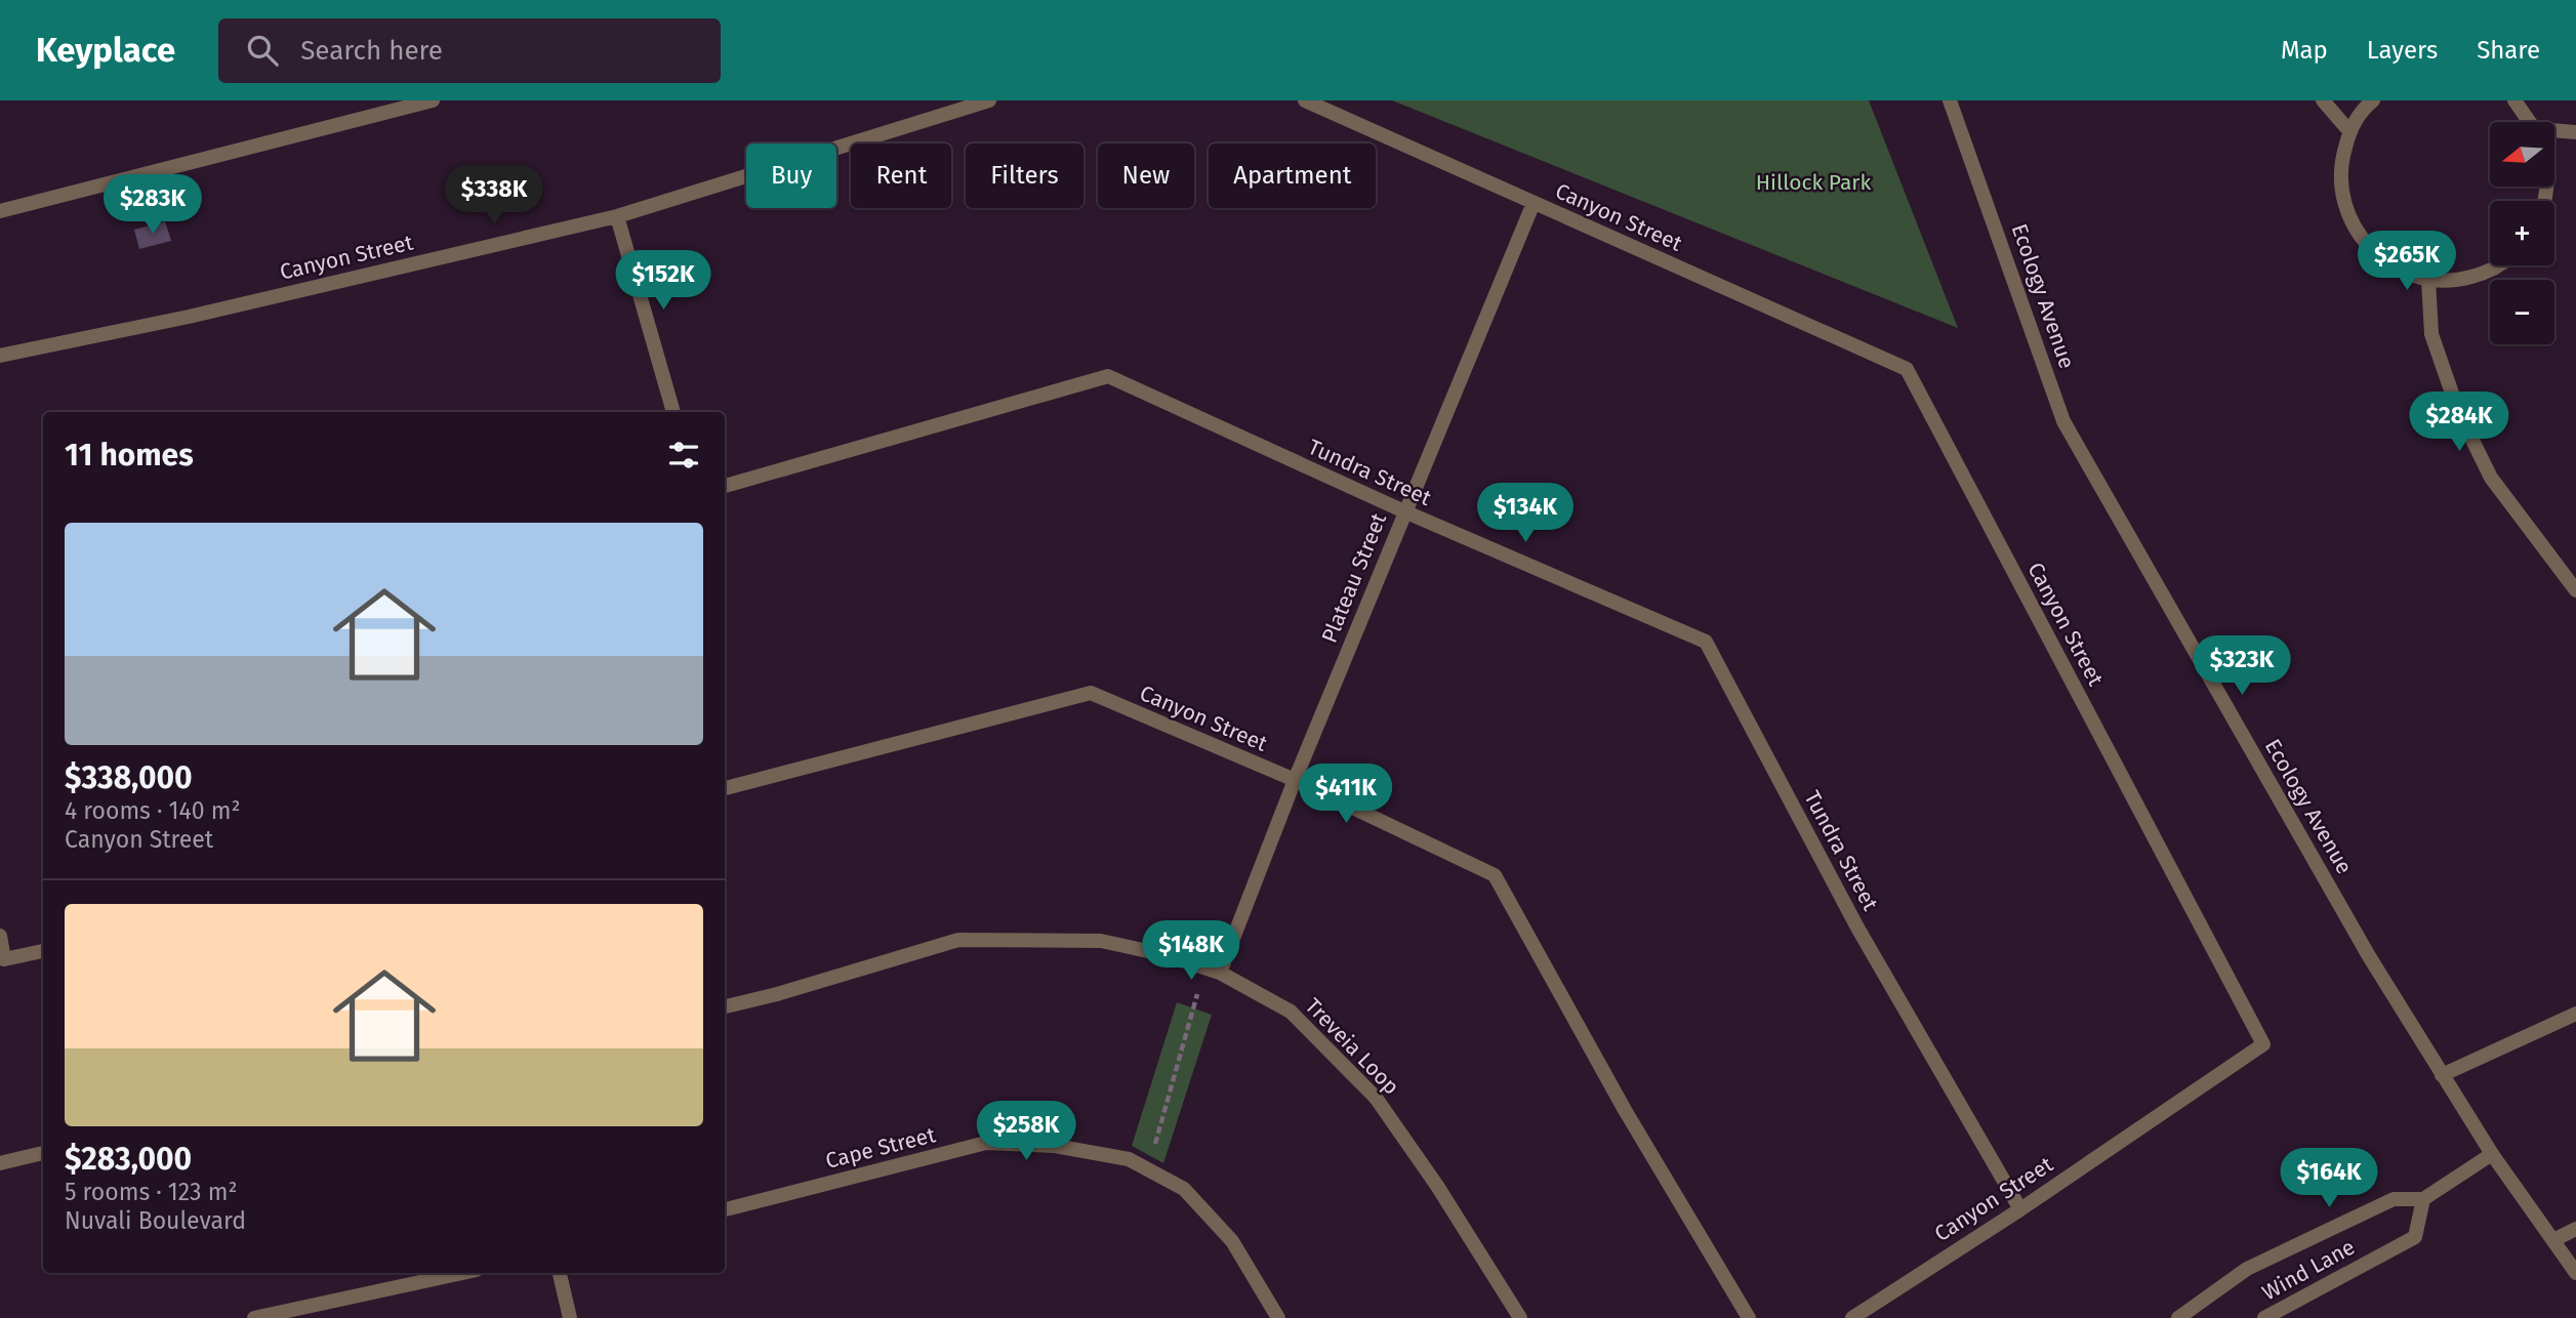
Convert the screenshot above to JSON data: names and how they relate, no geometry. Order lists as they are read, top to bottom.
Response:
{
  "streets": {
    "street": [
      "Canyon Street",
      "Ecology Avenue",
      "Tundra Street",
      "Plateau Street",
      "Treveia Loop",
      "Cape Street",
      "Wind Lane"
    ]
  },
  "crossings": [
    ["Canyon Street", "Tundra Street"],
    ["Canyon Street", "Plateau Street"],
    ["Ecology Avenue", "Wind Lane"],
    ["Tundra Street", "Plateau Street"],
    ["Plateau Street", "Treveia Loop"]
  ],
  "parks": ["Hillock Park"],
  "north": "left",
  "page": {
    "header": "Keyplace",
    "search": "Search here",
    "nav": ["Map", "Layers", "Share"],
    "map_buttons": ["+", "−"],
    "chip": [
      "Buy",
      "Rent",
      "Filters",
      "New",
      "Apartment"
    ],
    "price": [
      "$338K",
      "$283K",
      "$265K",
      "$152K",
      "$284K",
      "$134K",
      "$323K",
      "$411K",
      "$148K",
      "$258K",
      "$164K"
    ],
    "heading": "11 homes",
    "list": [
      {
        "name": "$338,000",
        "note": "4 rooms · 140 m² · Canyon Street"
      },
      {
        "name": "$283,000",
        "note": "5 rooms · 123 m² · Nuvali Boulevard"
      }
    ]
  }
}
